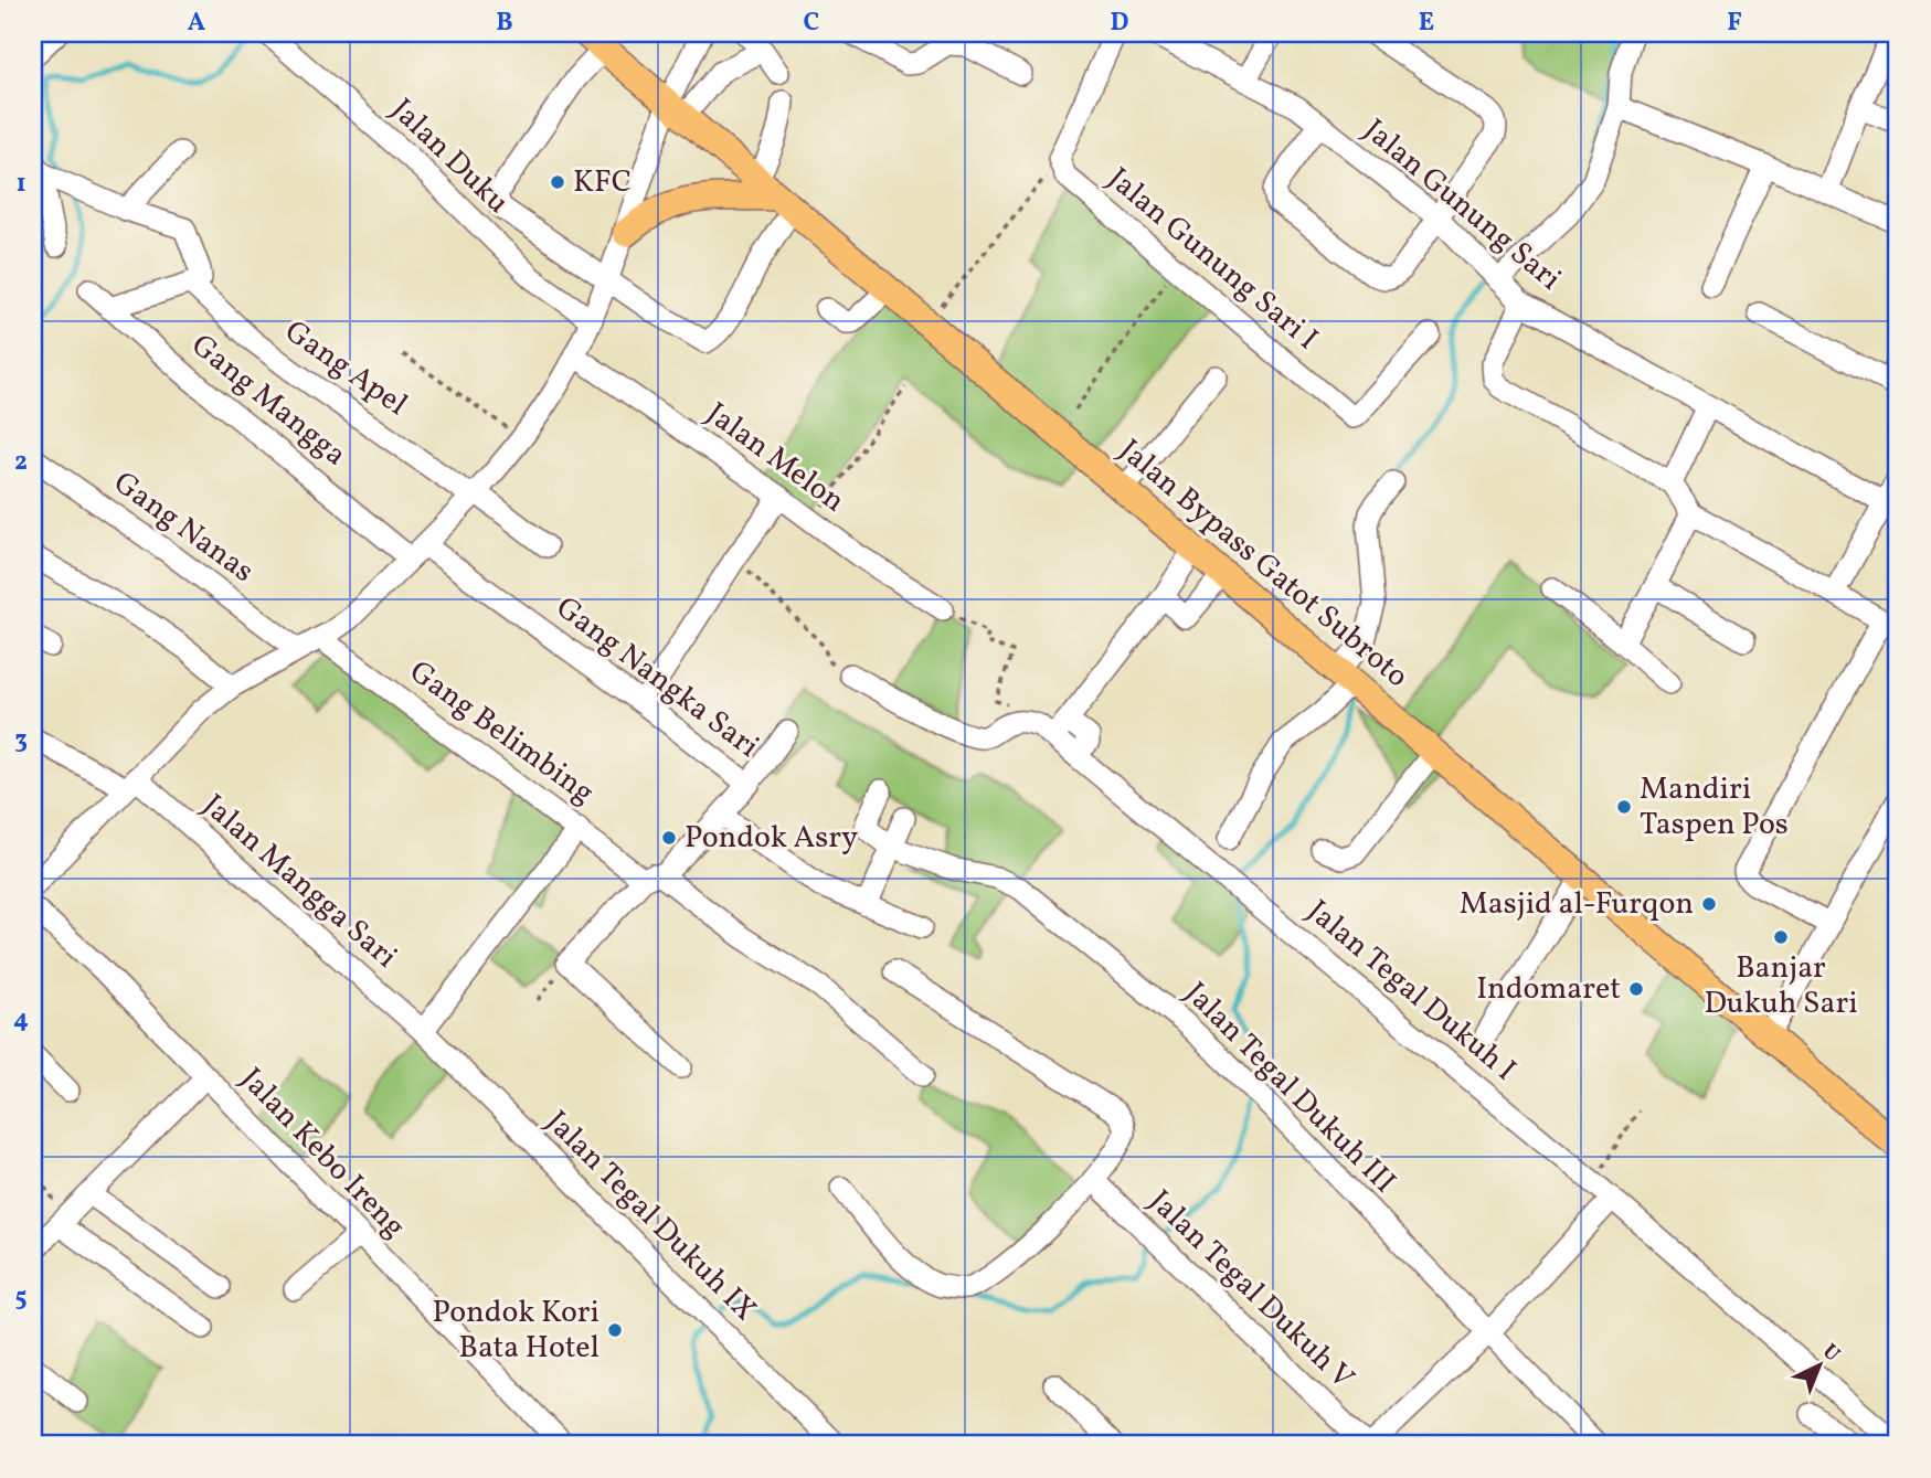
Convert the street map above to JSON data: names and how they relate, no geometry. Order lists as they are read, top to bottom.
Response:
{
  "streets": {
    "main road": ["Jalan Bypass Gatot Subroto"],
    "street": [
      "Jalan Duku",
      "Jalan Gunung Sari",
      "Jalan Gunung Sari I",
      "Gang Apel",
      "Gang Mangga",
      "Jalan Melon",
      "Gang Nanas",
      "Gang Nangka Sari",
      "Gang Belimbing",
      "Jalan Mangga Sari",
      "Jalan Tegal Dukuh I",
      "Jalan Tegal Dukuh III",
      "Jalan Kebo Ireng",
      "Jalan Tegal Dukuh IX",
      "Jalan Tegal Dukuh V"
    ]
  },
  "crossings": [
    ["Gang Mangga", "Gang Nangka Sari"],
    ["Gang Nangka Sari", "Gang Belimbing"],
    ["Jalan Mangga Sari", "Jalan Tegal Dukuh IX"]
  ],
  "places": [
    "KFC",
    "Mandiri Taspen Pos",
    "Pondok Asry",
    "Masjid al-Furqon",
    "Banjar Dukuh Sari",
    "Indomaret",
    "Pondok Kori Bata Hotel"
  ],
  "north": "top right",
  "grid": {
    "columns": [
      "A",
      "B",
      "C",
      "D",
      "E",
      "F"
    ],
    "rows": [
      "1",
      "2",
      "3",
      "4",
      "5"
    ]
  }
}
